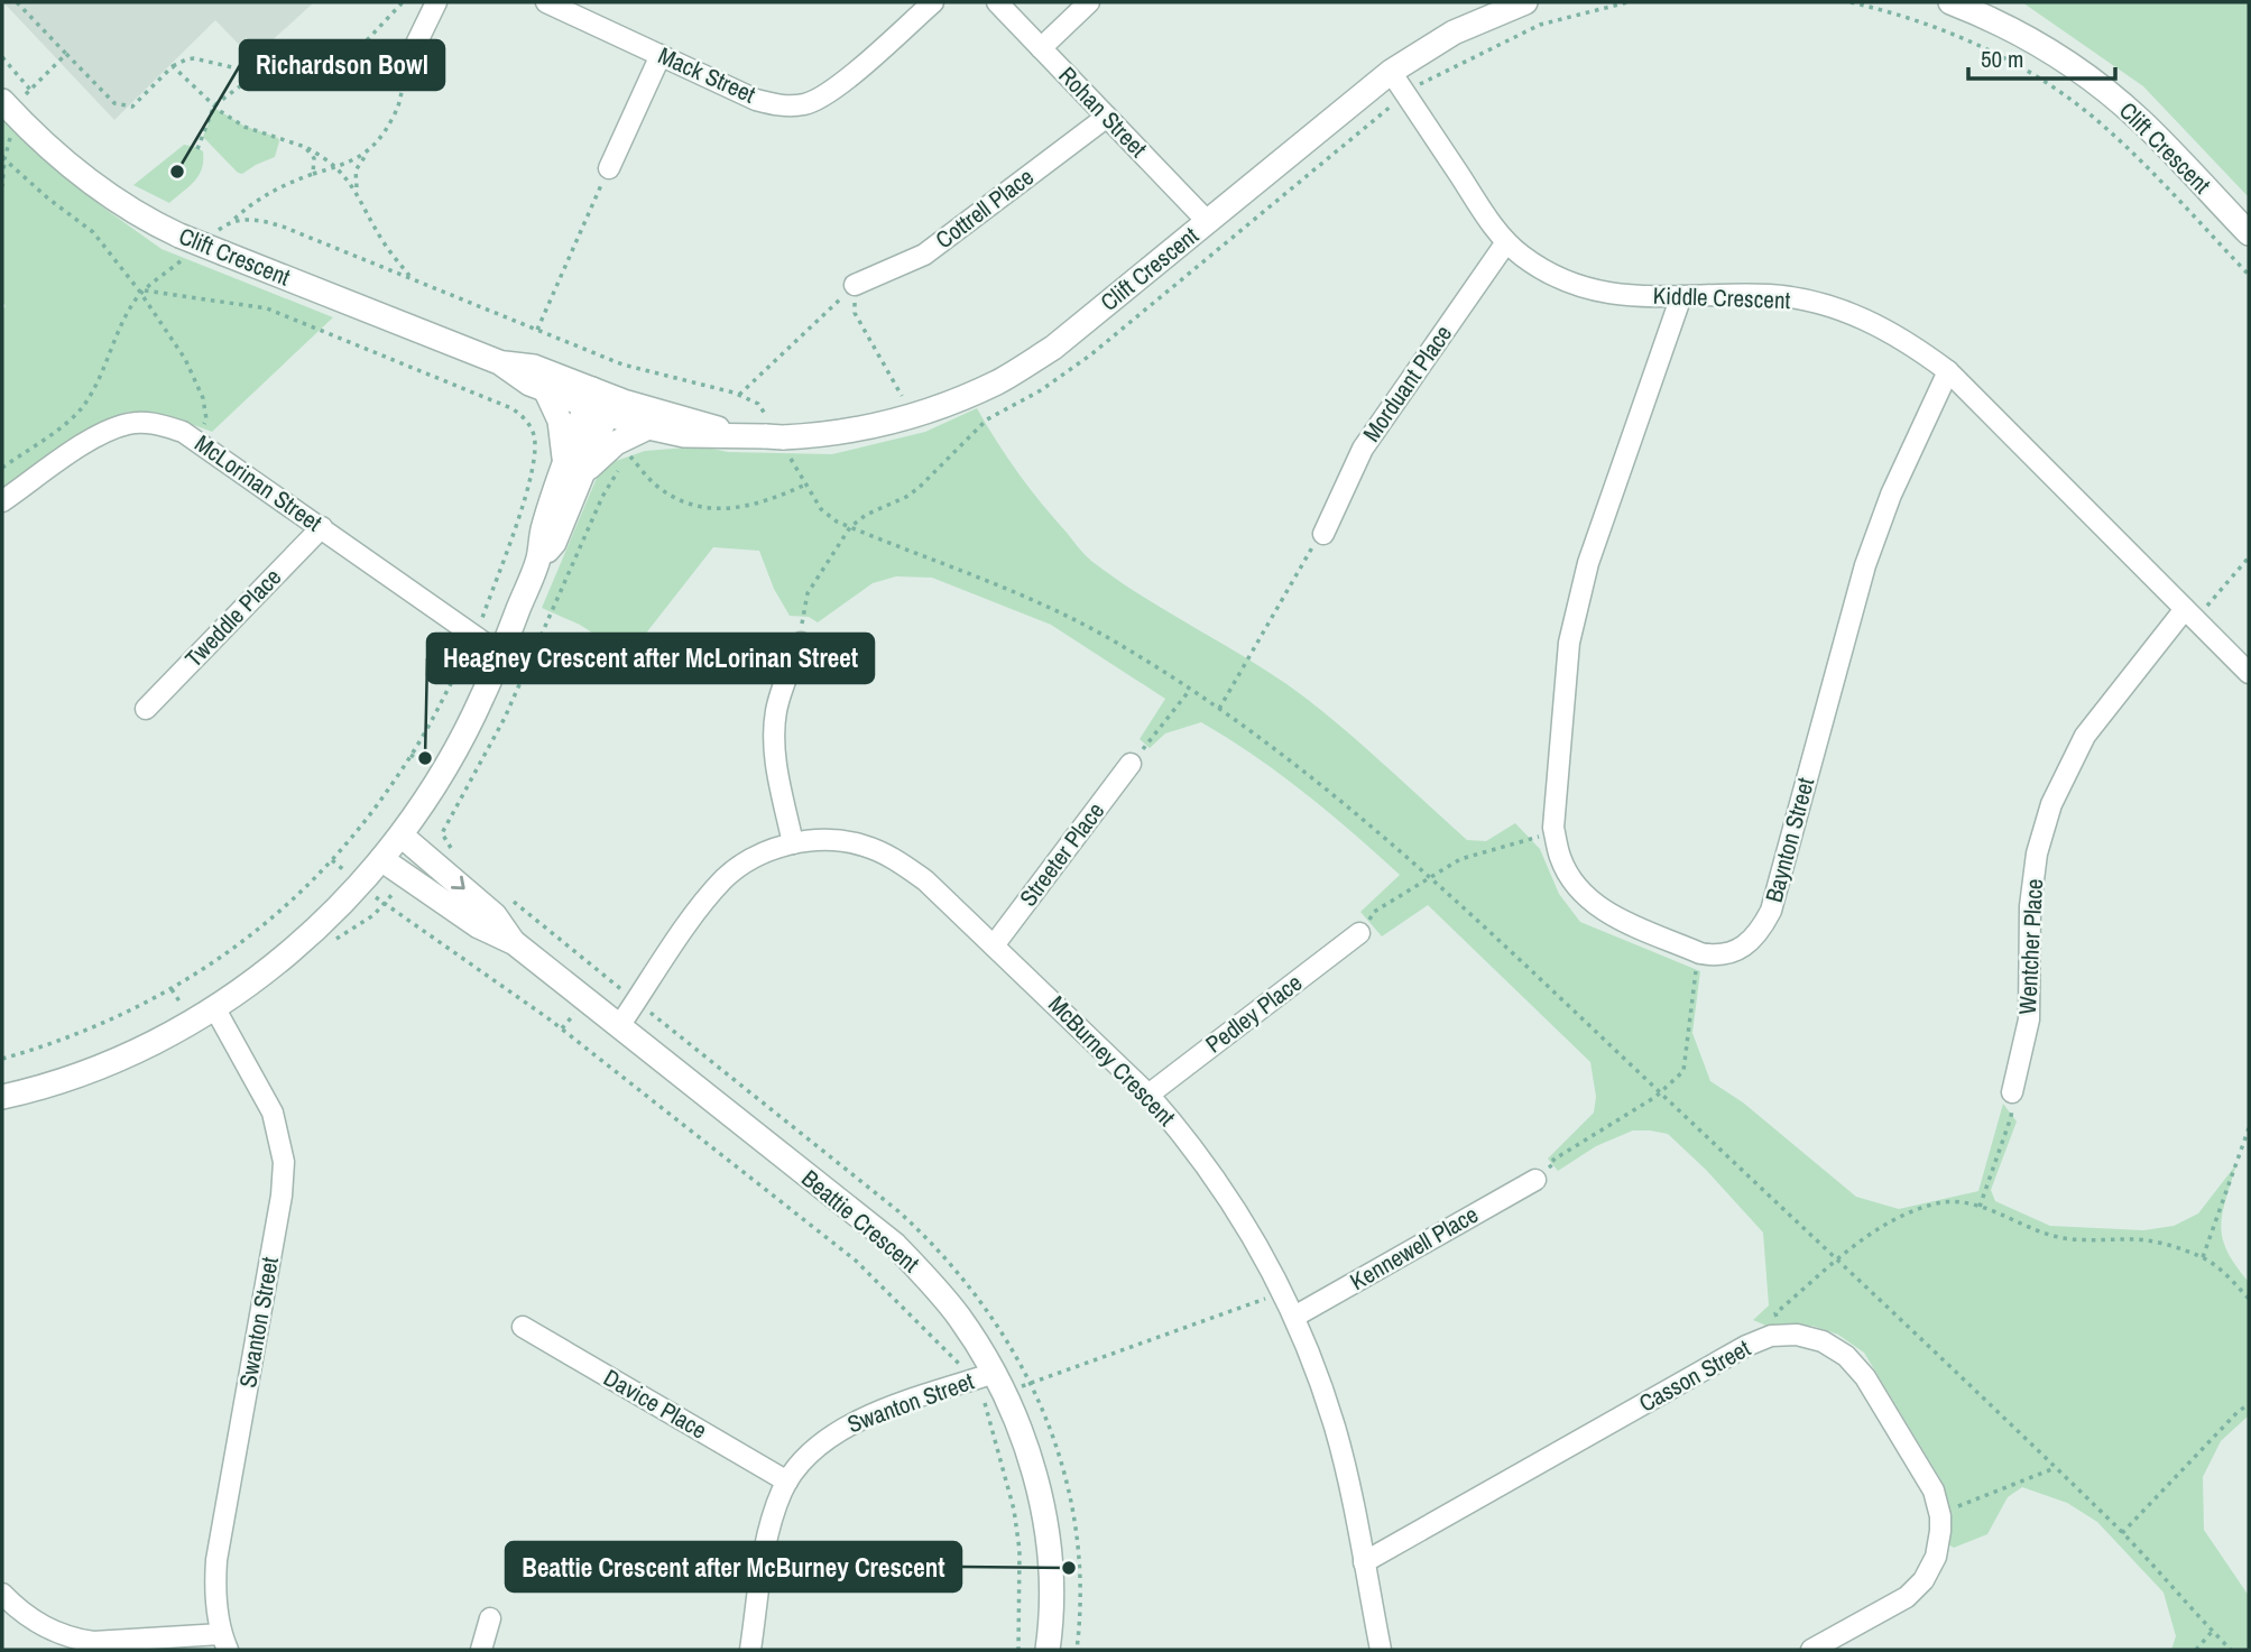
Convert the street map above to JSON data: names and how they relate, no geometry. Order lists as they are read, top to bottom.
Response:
{
  "streets": {
    "street": [
      "Mack Street",
      "Rohan Street",
      "Clift Crescent",
      "Cottrell Place",
      "Kiddle Crescent",
      "Morduant Place",
      "McLorinan Street",
      "Tweddle Place",
      "Baynton Street",
      "Streeter Place",
      "Wentcher Place",
      "Pedley Place",
      "McBurney Crescent",
      "Beattie Crescent",
      "Kennewell Place",
      "Swanton Street",
      "Casson Street",
      "Davice Place"
    ]
  },
  "crossings": [
    ["Rohan Street", "Clift Crescent"],
    ["Rohan Street", "Cottrell Place"],
    ["Clift Crescent", "Kiddle Crescent"],
    ["Kiddle Crescent", "Morduant Place"],
    ["Kiddle Crescent", "Baynton Street"],
    ["Kiddle Crescent", "Wentcher Place"],
    ["McLorinan Street", "Tweddle Place"],
    ["Streeter Place", "McBurney Crescent"],
    ["Pedley Place", "McBurney Crescent"],
    ["McBurney Crescent", "Beattie Crescent"],
    ["McBurney Crescent", "Kennewell Place"],
    ["McBurney Crescent", "Casson Street"],
    ["Beattie Crescent", "Swanton Street"],
    ["Swanton Street", "Davice Place"]
  ],
  "places": ["Richardson Bowl", "Heagney Crescent after McLorinan Street", "Beattie Crescent after McBurney Crescent"],
  "scale_bar": "50 m"
}
